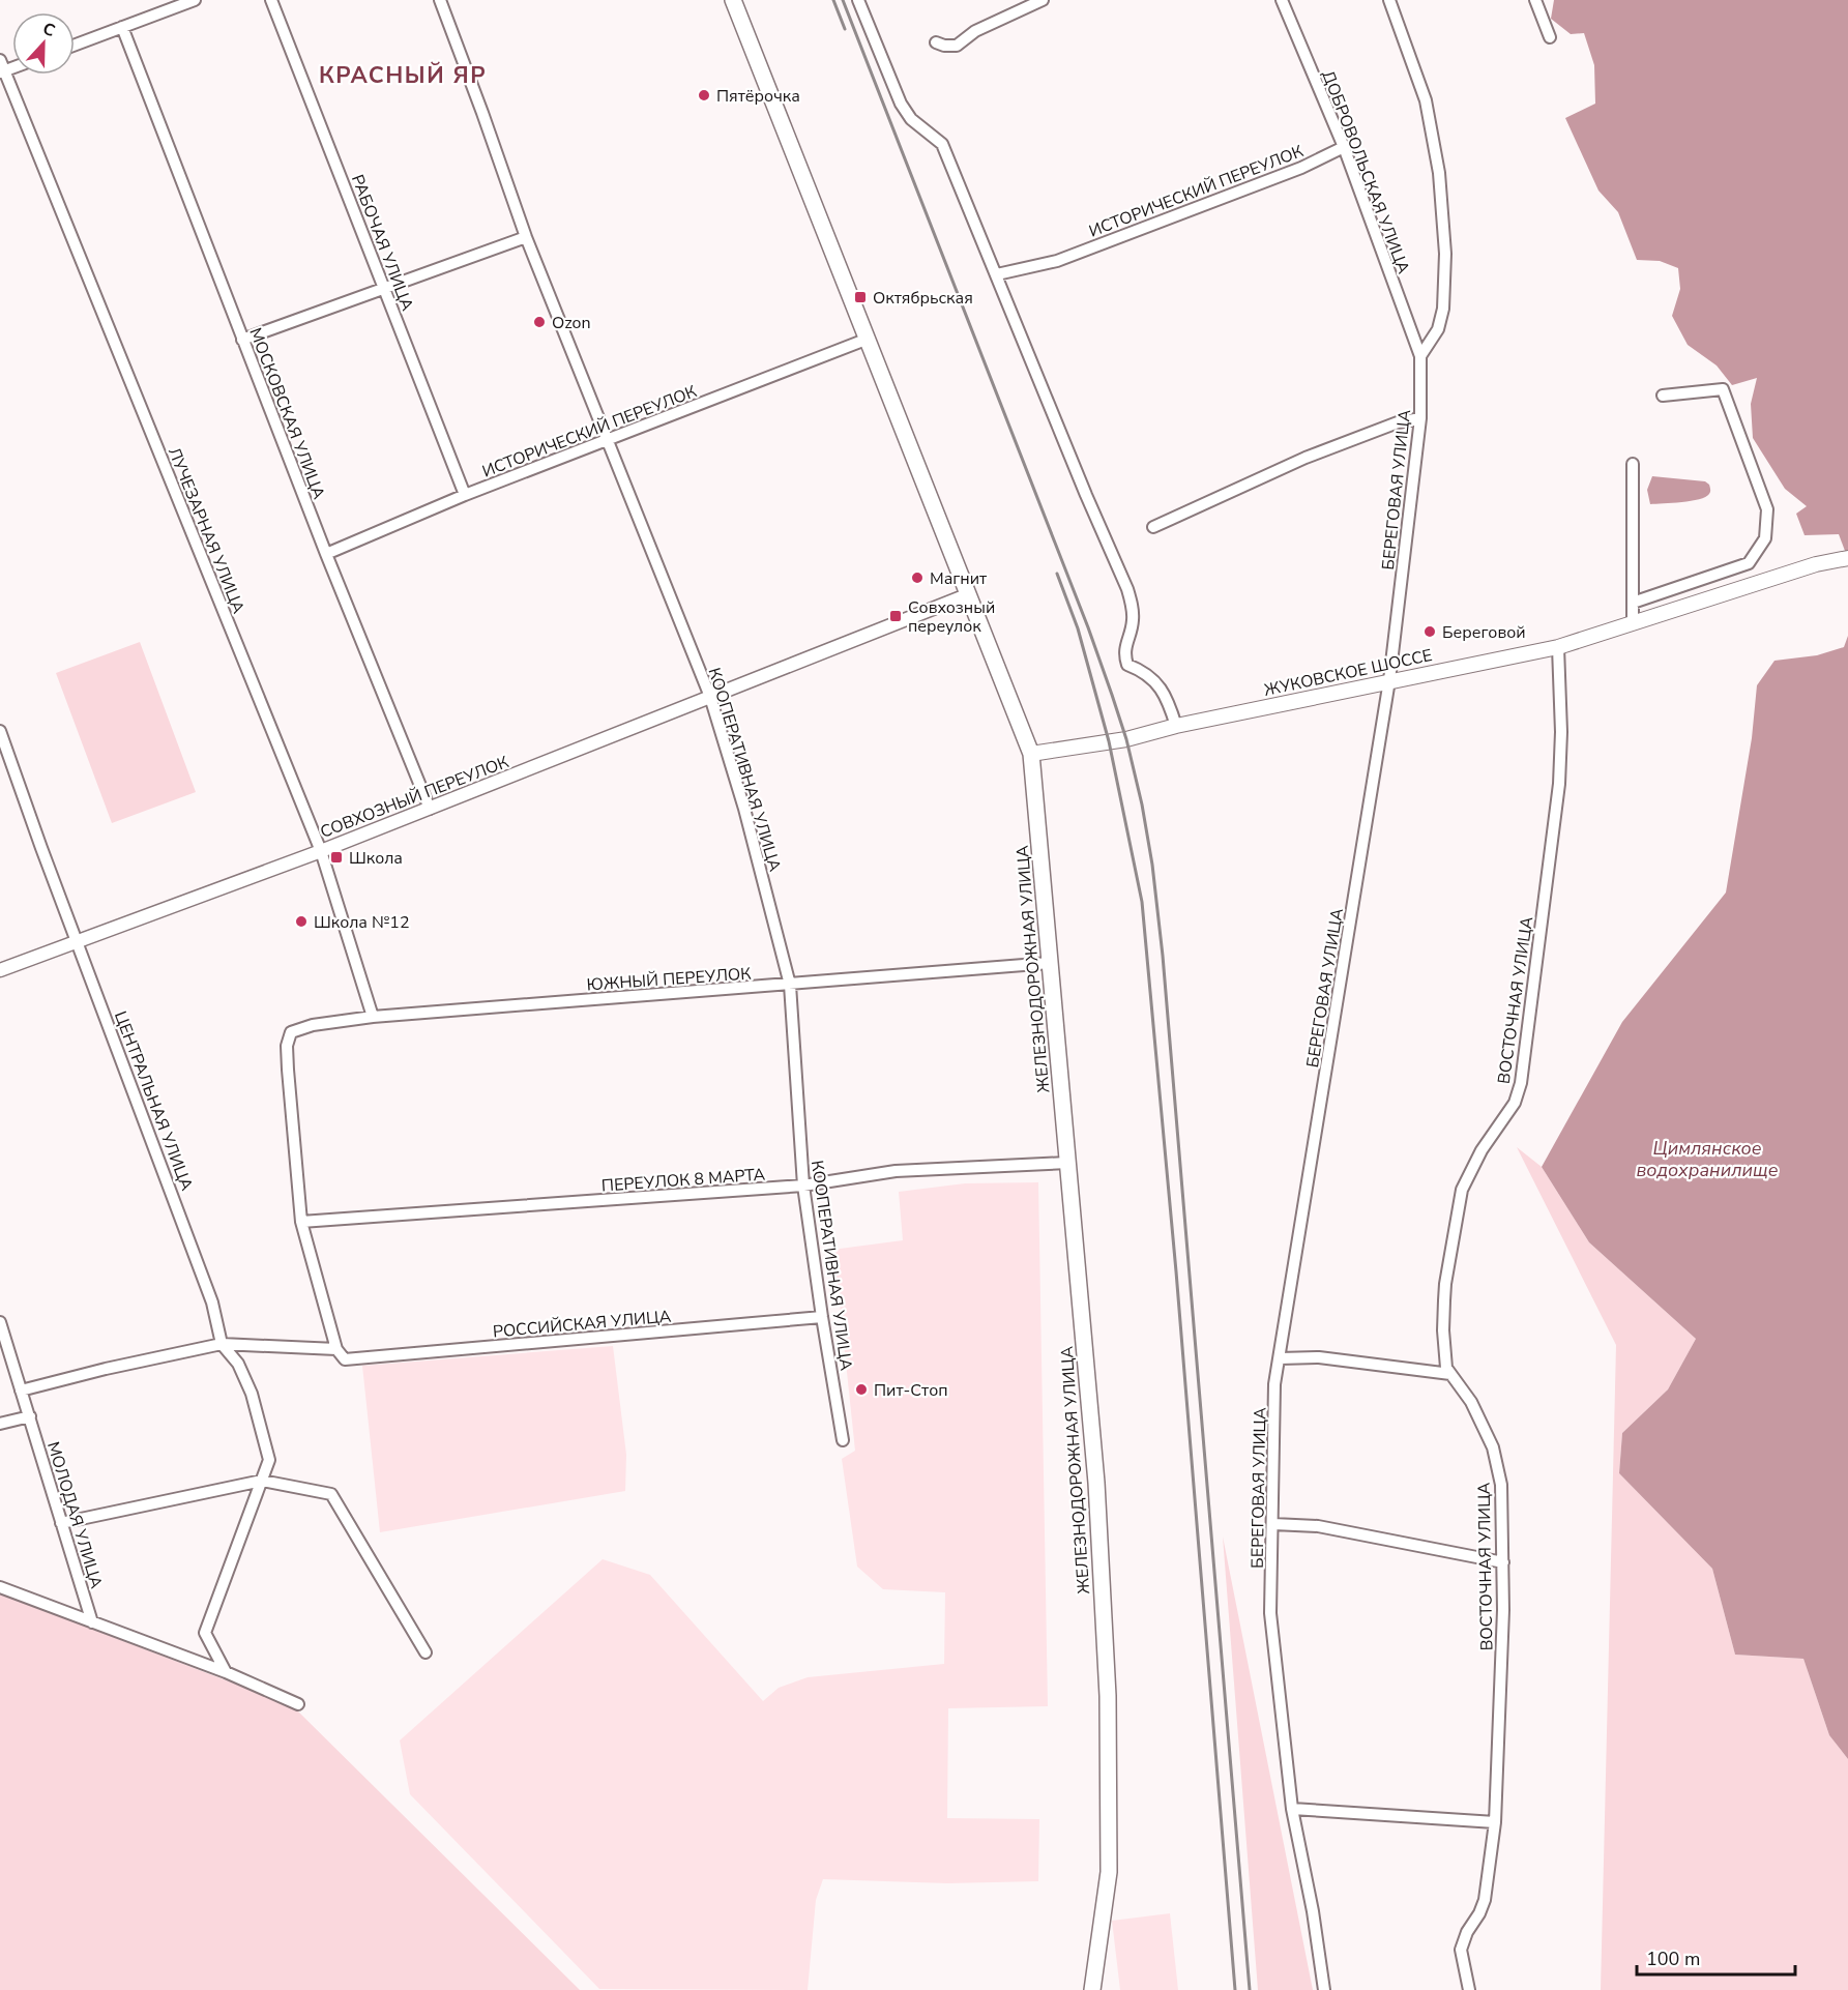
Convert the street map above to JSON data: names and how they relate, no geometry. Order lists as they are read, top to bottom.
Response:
{
  "streets": {
    "main road": ["ЖУКОВСКОЕ ШОССЕ", "ЖЕЛЕЗНОДОРОЖНАЯ УЛИЦА"],
    "street": [
      "ДОБРОВОЛЬСКАЯ УЛИЦА",
      "ИСТОРИЧЕСКИЙ ПЕРЕУЛОК",
      "РАБОЧАЯ УЛИЦА",
      "МОСКОВСКАЯ УЛИЦА",
      "БЕРЕГОВАЯ УЛИЦА",
      "ЛУЧЕЗАРНАЯ УЛИЦА",
      "КООПЕРАТИВНАЯ УЛИЦА",
      "СОВХОЗНЫЙ ПЕРЕУЛОК",
      "ЮЖНЫЙ ПЕРЕУЛОК",
      "ВОСТОЧНАЯ УЛИЦА",
      "ЦЕНТРАЛЬНАЯ УЛИЦА",
      "ПЕРЕУЛОК 8 МАРТА",
      "РОССИЙСКАЯ УЛИЦА",
      "МОЛОДАЯ УЛИЦА"
    ]
  },
  "crossings": [
    ["ДОБРОВОЛЬСКАЯ УЛИЦА", "ИСТОРИЧЕСКИЙ ПЕРЕУЛОК"],
    ["ДОБРОВОЛЬСКАЯ УЛИЦА", "БЕРЕГОВАЯ УЛИЦА"],
    ["ИСТОРИЧЕСКИЙ ПЕРЕУЛОК", "РАБОЧАЯ УЛИЦА"],
    ["ИСТОРИЧЕСКИЙ ПЕРЕУЛОК", "МОСКОВСКАЯ УЛИЦА"],
    ["ИСТОРИЧЕСКИЙ ПЕРЕУЛОК", "КООПЕРАТИВНАЯ УЛИЦА"],
    ["ИСТОРИЧЕСКИЙ ПЕРЕУЛОК", "ЖЕЛЕЗНОДОРОЖНАЯ УЛИЦА"],
    ["МОСКОВСКАЯ УЛИЦА", "СОВХОЗНЫЙ ПЕРЕУЛОК"],
    ["БЕРЕГОВАЯ УЛИЦА", "ЖУКОВСКОЕ ШОССЕ"],
    ["ЛУЧЕЗАРНАЯ УЛИЦА", "СОВХОЗНЫЙ ПЕРЕУЛОК"],
    ["ЛУЧЕЗАРНАЯ УЛИЦА", "ЮЖНЫЙ ПЕРЕУЛОК"],
    ["ЖУКОВСКОЕ ШОССЕ", "ЖЕЛЕЗНОДОРОЖНАЯ УЛИЦА"],
    ["ЖУКОВСКОЕ ШОССЕ", "ВОСТОЧНАЯ УЛИЦА"],
    ["КООПЕРАТИВНАЯ УЛИЦА", "СОВХОЗНЫЙ ПЕРЕУЛОК"],
    ["КООПЕРАТИВНАЯ УЛИЦА", "ЮЖНЫЙ ПЕРЕУЛОК"],
    ["КООПЕРАТИВНАЯ УЛИЦА", "ПЕРЕУЛОК 8 МАРТА"],
    ["КООПЕРАТИВНАЯ УЛИЦА", "РОССИЙСКАЯ УЛИЦА"],
    ["СОВХОЗНЫЙ ПЕРЕУЛОК", "ЖЕЛЕЗНОДОРОЖНАЯ УЛИЦА"],
    ["СОВХОЗНЫЙ ПЕРЕУЛОК", "ЦЕНТРАЛЬНАЯ УЛИЦА"],
    ["ЖЕЛЕЗНОДОРОЖНАЯ УЛИЦА", "ЮЖНЫЙ ПЕРЕУЛОК"],
    ["ЖЕЛЕЗНОДОРОЖНАЯ УЛИЦА", "ПЕРЕУЛОК 8 МАРТА"],
    ["ЮЖНЫЙ ПЕРЕУЛОК", "ПЕРЕУЛОК 8 МАРТА"]
  ],
  "districts": ["КРАСНЫЙ ЯР"],
  "water": ["Цимлянское водохранилище"],
  "places": {
    "other": [
      "Пятёрочка",
      "Ozon",
      "Магнит",
      "Береговой",
      "Школа №12",
      "Пит-Стоп"
    ],
    "transit": ["Октябрьская", "Совхозный переулок", "Школа"]
  },
  "scale_bar": "100 m",
  "north": "top"
}
